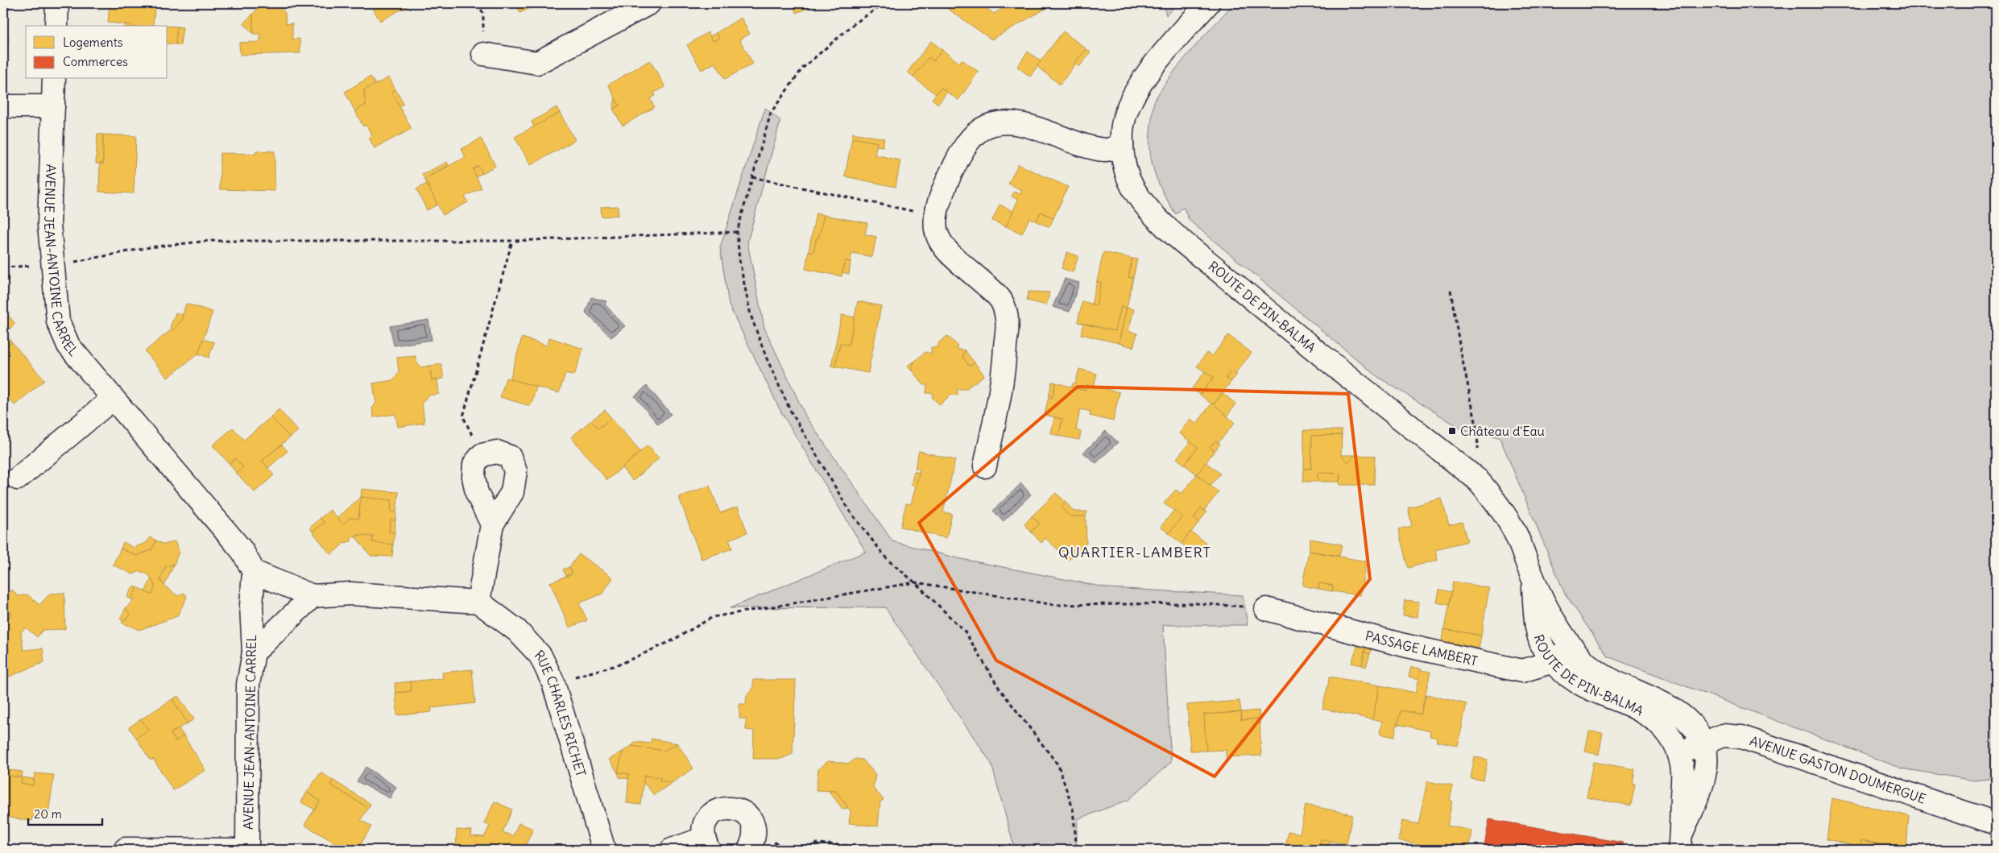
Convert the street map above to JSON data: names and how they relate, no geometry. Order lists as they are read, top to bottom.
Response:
{
  "streets": {
    "street": [
      "AVENUE JEAN-ANTOINE CARREL",
      "ROUTE DE PIN-BALMA",
      "PASSAGE LAMBERT",
      "RUE CHARLES RICHET",
      "AVENUE GASTON DOUMERGUE"
    ]
  },
  "crossings": [
    ["ROUTE DE PIN-BALMA", "PASSAGE LAMBERT"],
    ["ROUTE DE PIN-BALMA", "AVENUE GASTON DOUMERGUE"]
  ],
  "districts": ["QUARTIER-LAMBERT"],
  "places": {
    "transit": ["Château d'Eau"]
  },
  "legend": ["Logements", "Commerces"],
  "scale_bar": "20 m"
}
